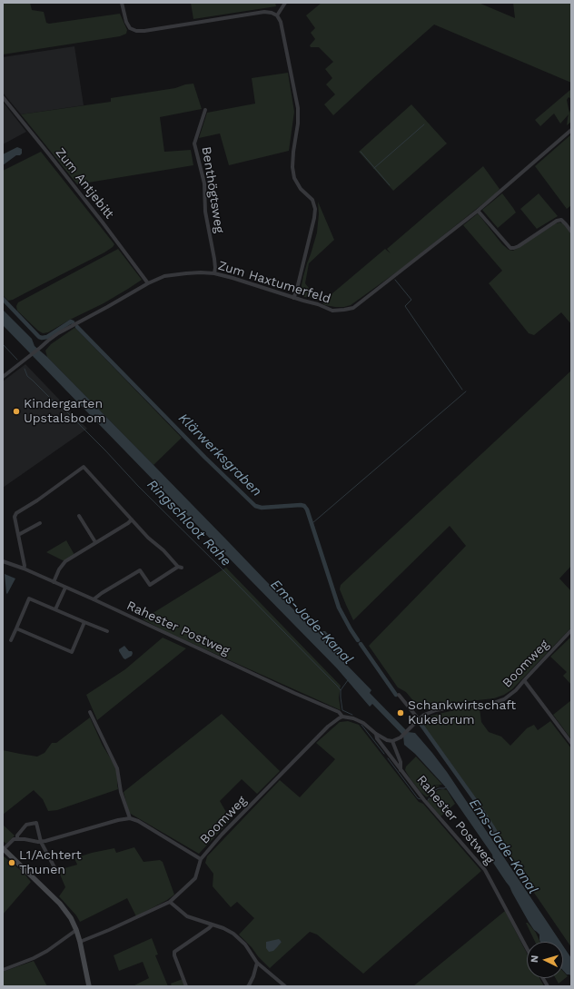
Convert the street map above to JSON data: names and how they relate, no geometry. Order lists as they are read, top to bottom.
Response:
{
  "streets": {
    "street": [
      "Zum Antjebitt",
      "Benthögtsweg",
      "Zum Haxtumerfeld",
      "Rahester Postweg",
      "Boomweg"
    ]
  },
  "crossings": [
    ["Zum Antjebitt", "Zum Haxtumerfeld"],
    ["Benthögtsweg", "Zum Haxtumerfeld"],
    ["Rahester Postweg", "Boomweg"]
  ],
  "water": ["Klärwerksgraben", "Ringschloot Rahe", "Ems-Jade-Kanal"],
  "places": ["Kindergarten Upstalsboom", "Schankwirtschaft Kukelorum", "L1/Achtert Thunen"],
  "north": "left"
}
